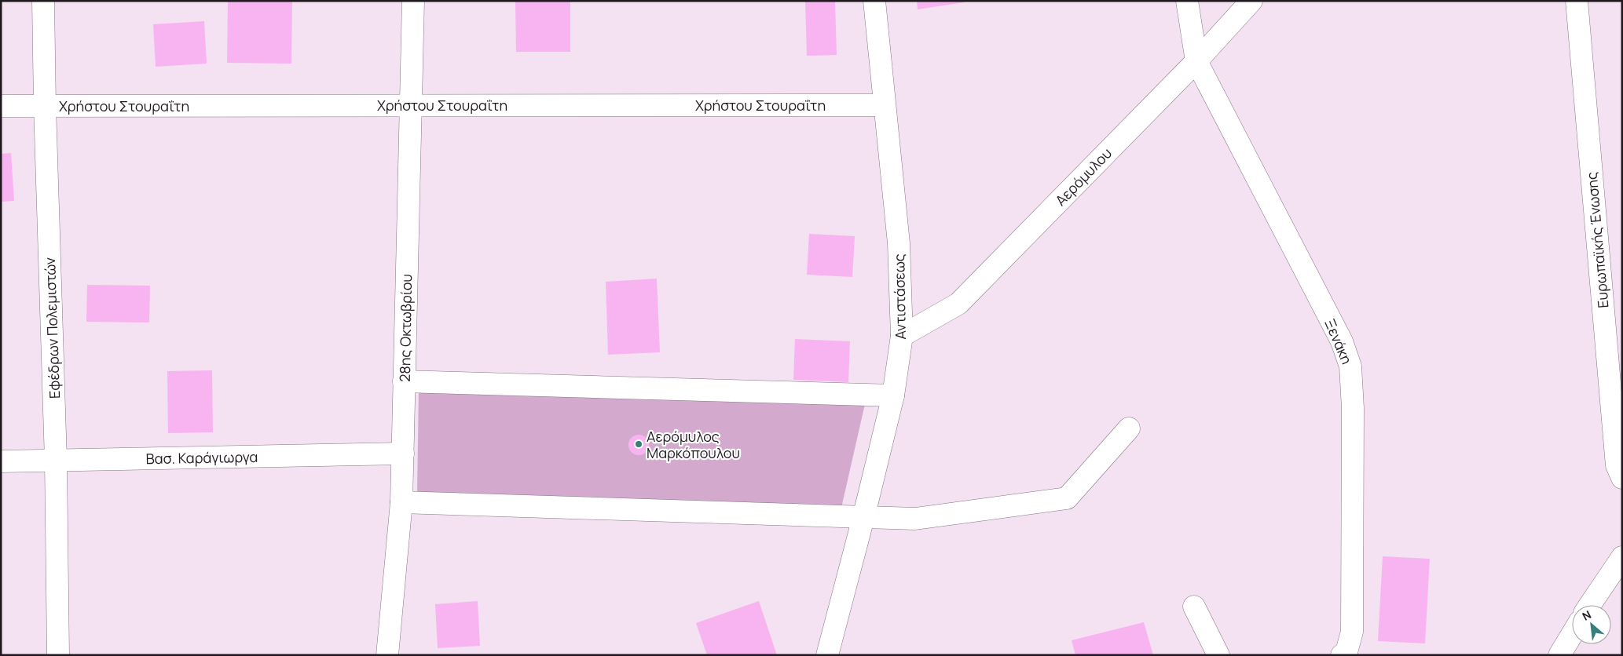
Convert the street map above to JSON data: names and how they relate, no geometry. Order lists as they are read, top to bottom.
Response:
{
  "streets": {
    "street": [
      "Χρήστου Στουραΐτη",
      "Αερόμυλου",
      "Ευρωπαϊκής Ένωσης",
      "Αντιστάσεως",
      "Εφέδρων Πολεμιστών",
      "28ης Οκτωβρίου",
      "Ξενάκη",
      "Βασ. Καράγιωργα"
    ]
  },
  "crossings": [
    ["Χρήστου Στουραΐτη", "Αντιστάσεως"],
    ["Χρήστου Στουραΐτη", "Εφέδρων Πολεμιστών"],
    ["Χρήστου Στουραΐτη", "28ης Οκτωβρίου"],
    ["Αερόμυλου", "Αντιστάσεως"],
    ["Αερόμυλου", "Ξενάκη"],
    ["Εφέδρων Πολεμιστών", "Βασ. Καράγιωργα"],
    ["28ης Οκτωβρίου", "Βασ. Καράγιωργα"]
  ],
  "places": ["Αερόμυλος Μαρκόπουλου"],
  "north": "top left"
}
